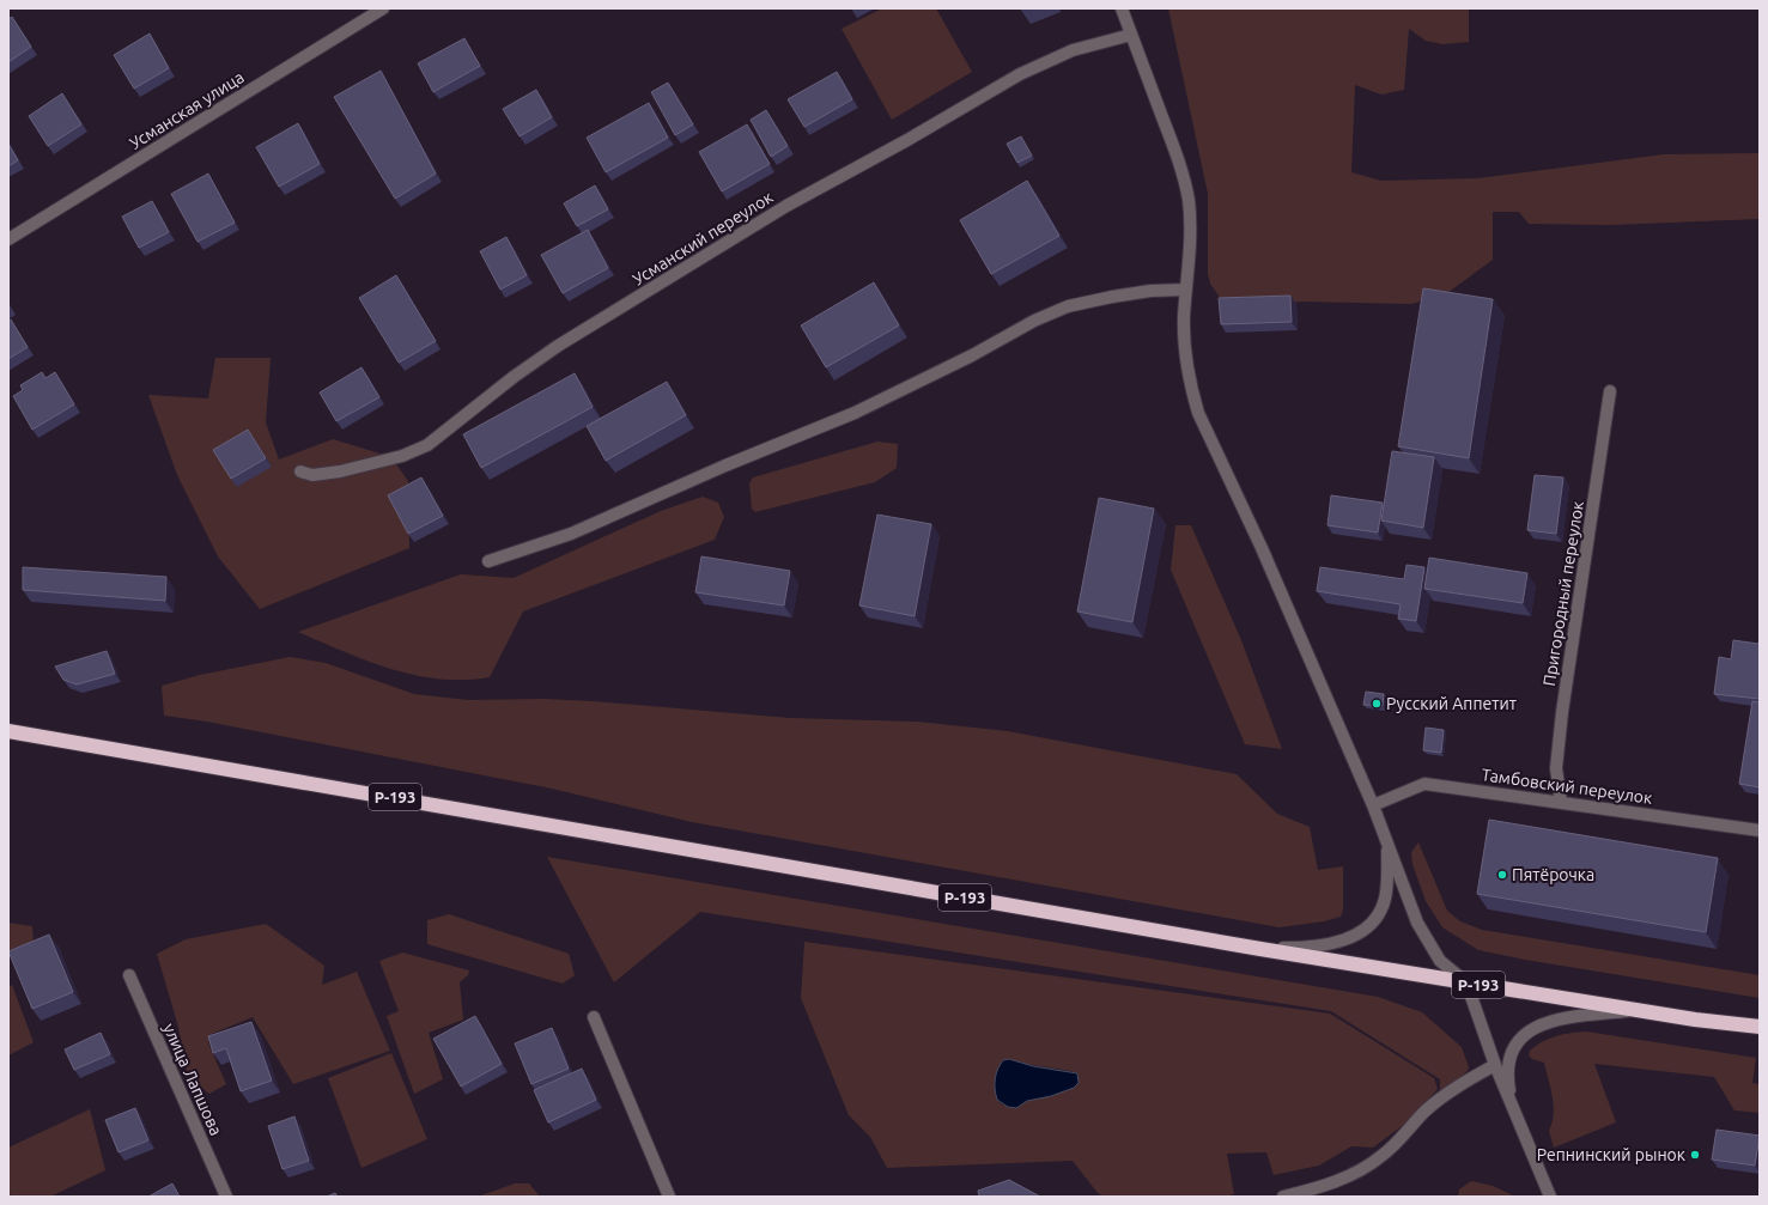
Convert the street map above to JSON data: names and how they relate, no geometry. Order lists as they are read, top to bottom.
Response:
{
  "streets": {
    "highway": ["Р-193"],
    "street": [
      "Усманская улица",
      "Усманский переулок",
      "Пригородный переулок",
      "Тамбовский переулок",
      "улица Лапшова"
    ]
  },
  "crossings": [
    ["Пригородный переулок", "Тамбовский переулок"]
  ],
  "places": ["Русский Аппетит", "Пятёрочка", "Репнинский рынок"]
}
